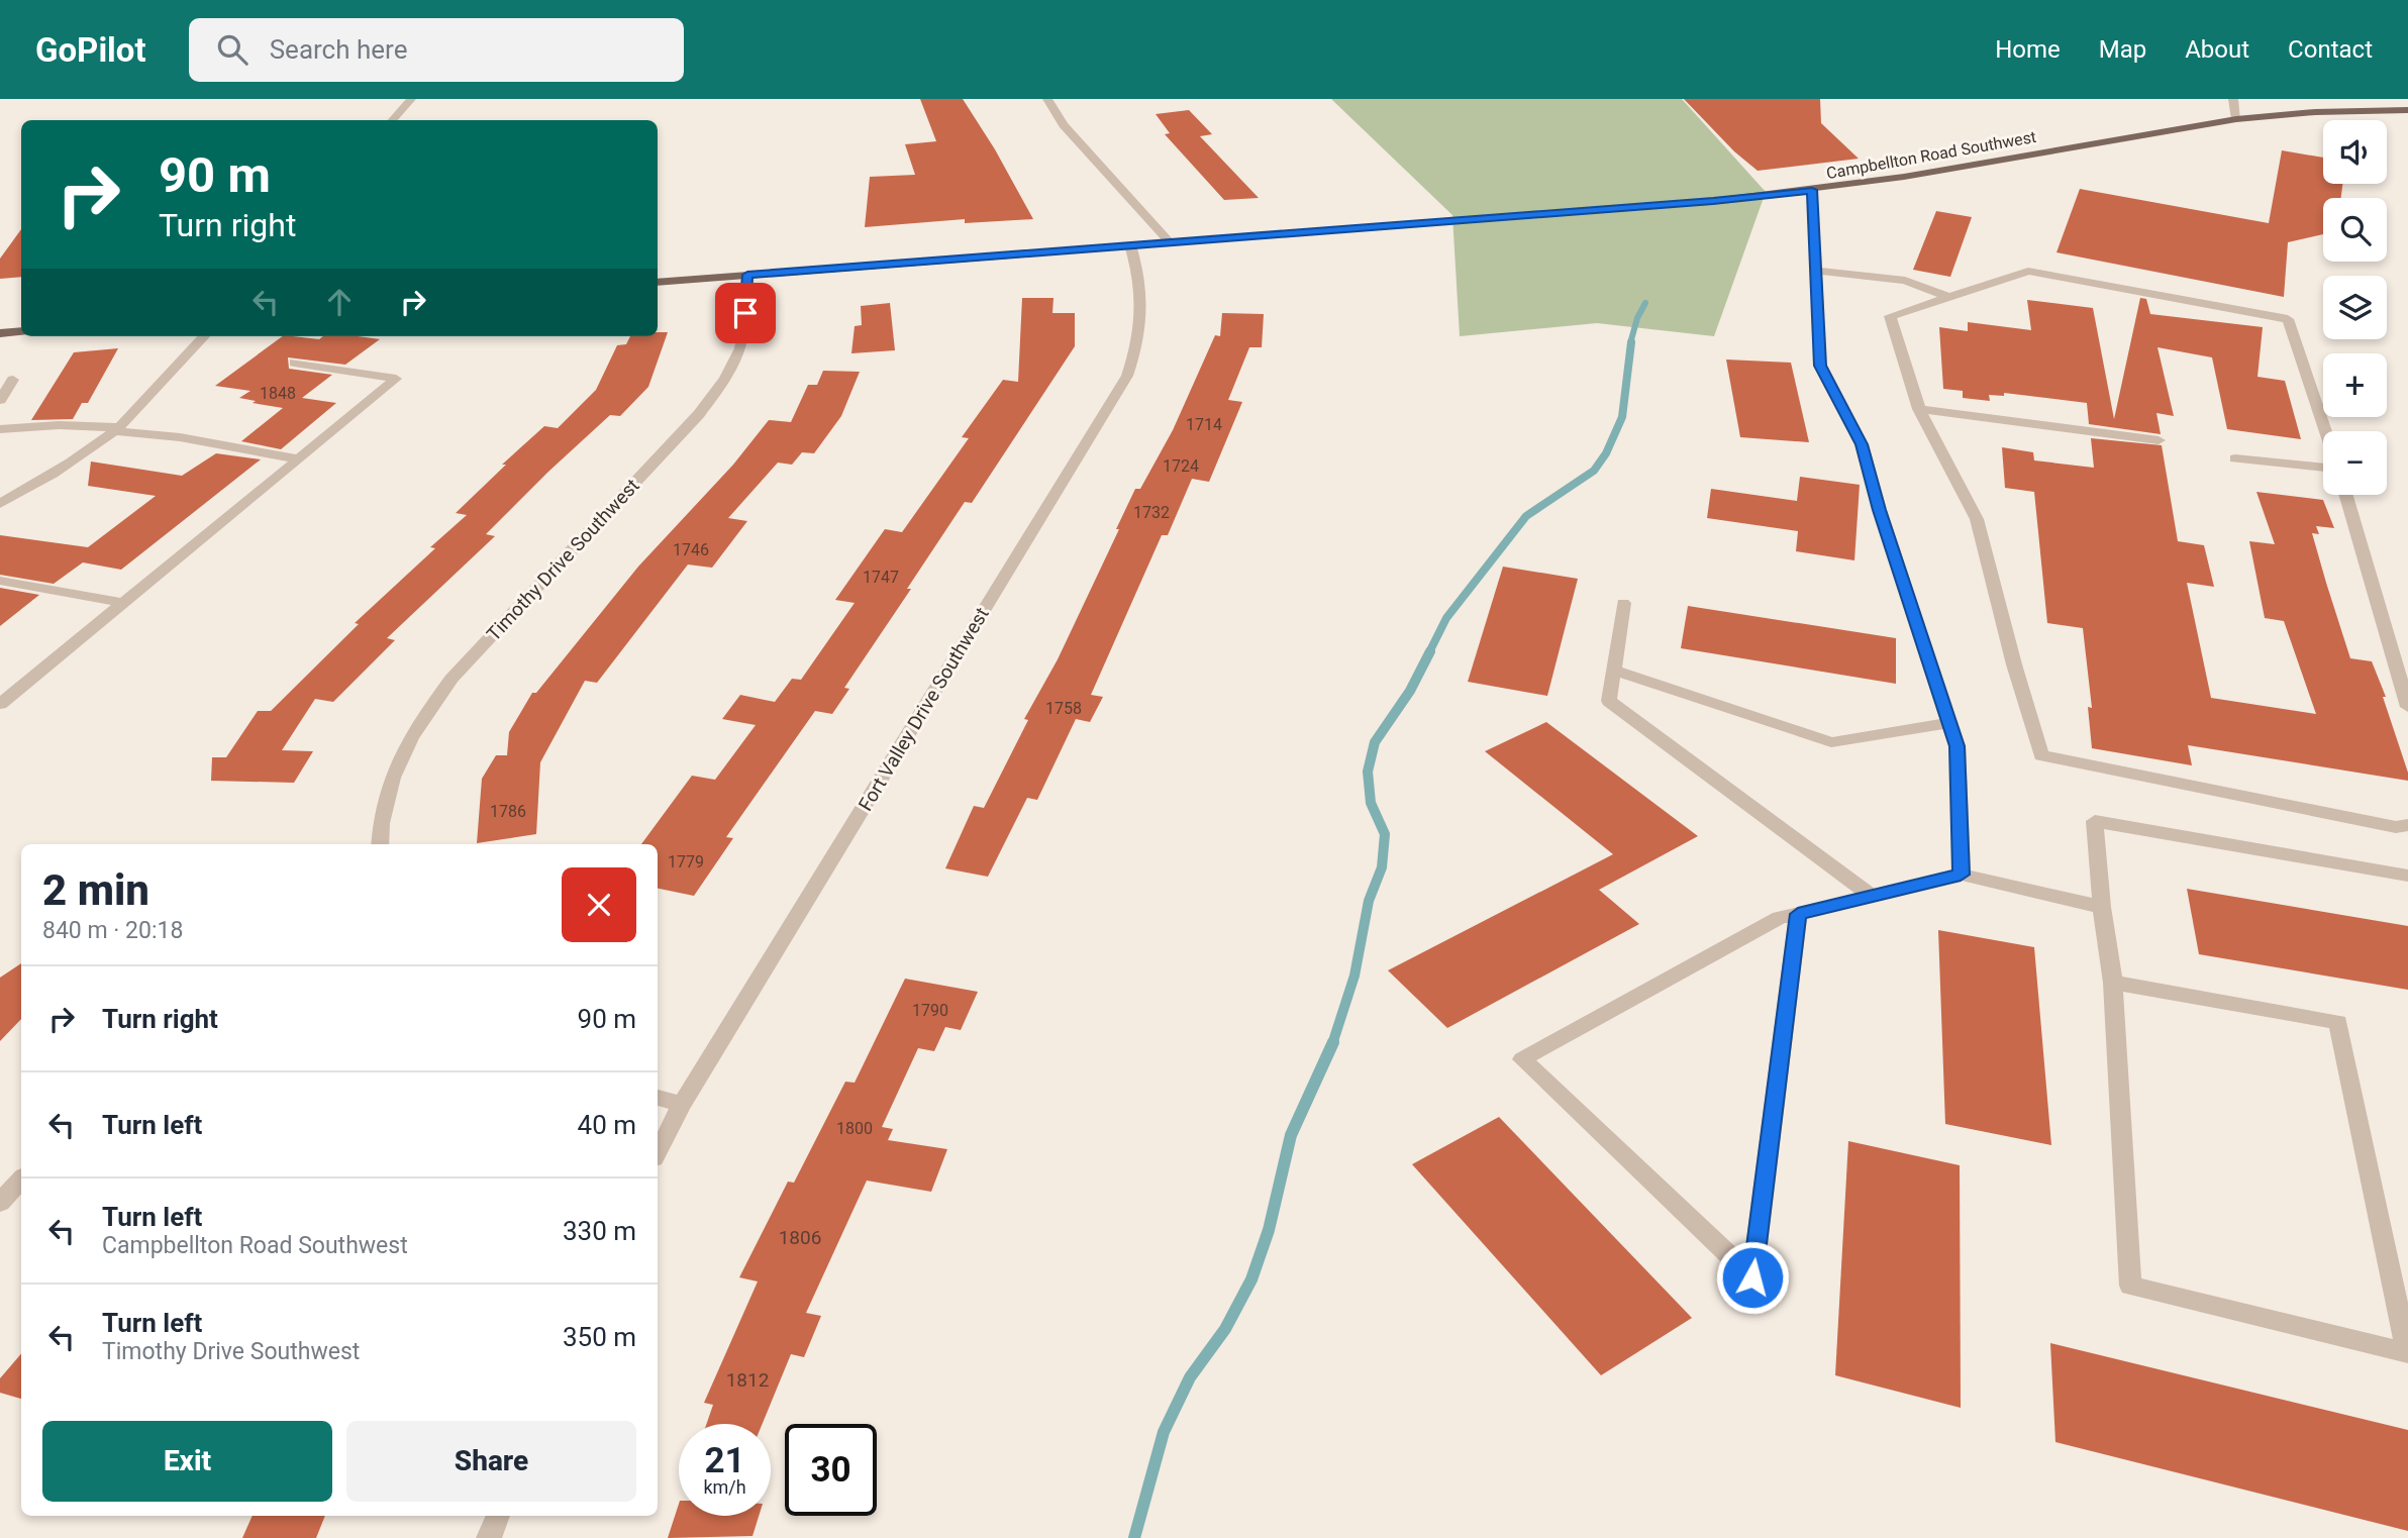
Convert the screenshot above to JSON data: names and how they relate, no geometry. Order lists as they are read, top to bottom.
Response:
{
  "streets": {
    "main road": ["Campbellton Road Southwest"],
    "street": ["Timothy Drive Southwest", "Fort Valley Drive Southwest"]
  },
  "crossings": [
    ["Campbellton Road Southwest", "Timothy Drive Southwest"],
    ["Campbellton Road Southwest", "Fort Valley Drive Southwest"]
  ],
  "house_numbers": [
    "1848",
    "1714",
    "1724",
    "1732",
    "1746",
    "1747",
    "1758",
    "1786",
    "1779",
    "1790",
    "1800",
    "1806",
    "1812"
  ],
  "page": {
    "header": "GoPilot",
    "search": "Search here",
    "nav": [
      "Home",
      "Map",
      "About",
      "Contact"
    ],
    "map_buttons": ["+", "−"],
    "turn": ["90 m", "Turn right"],
    "heading": ["2 min", "840 m · 20:18"],
    "list": [
      {
        "name": "Turn right",
        "value": "90 m"
      },
      {
        "name": "Turn left",
        "value": "40 m"
      },
      {
        "name": "Turn left",
        "note": "Campbellton Road Southwest",
        "value": "330 m"
      },
      {
        "name": "Turn left",
        "note": "Timothy Drive Southwest",
        "value": "350 m"
      }
    ],
    "buttons": ["Exit", "Share"],
    "speed": "21 km/h",
    "limit": "30"
  }
}
